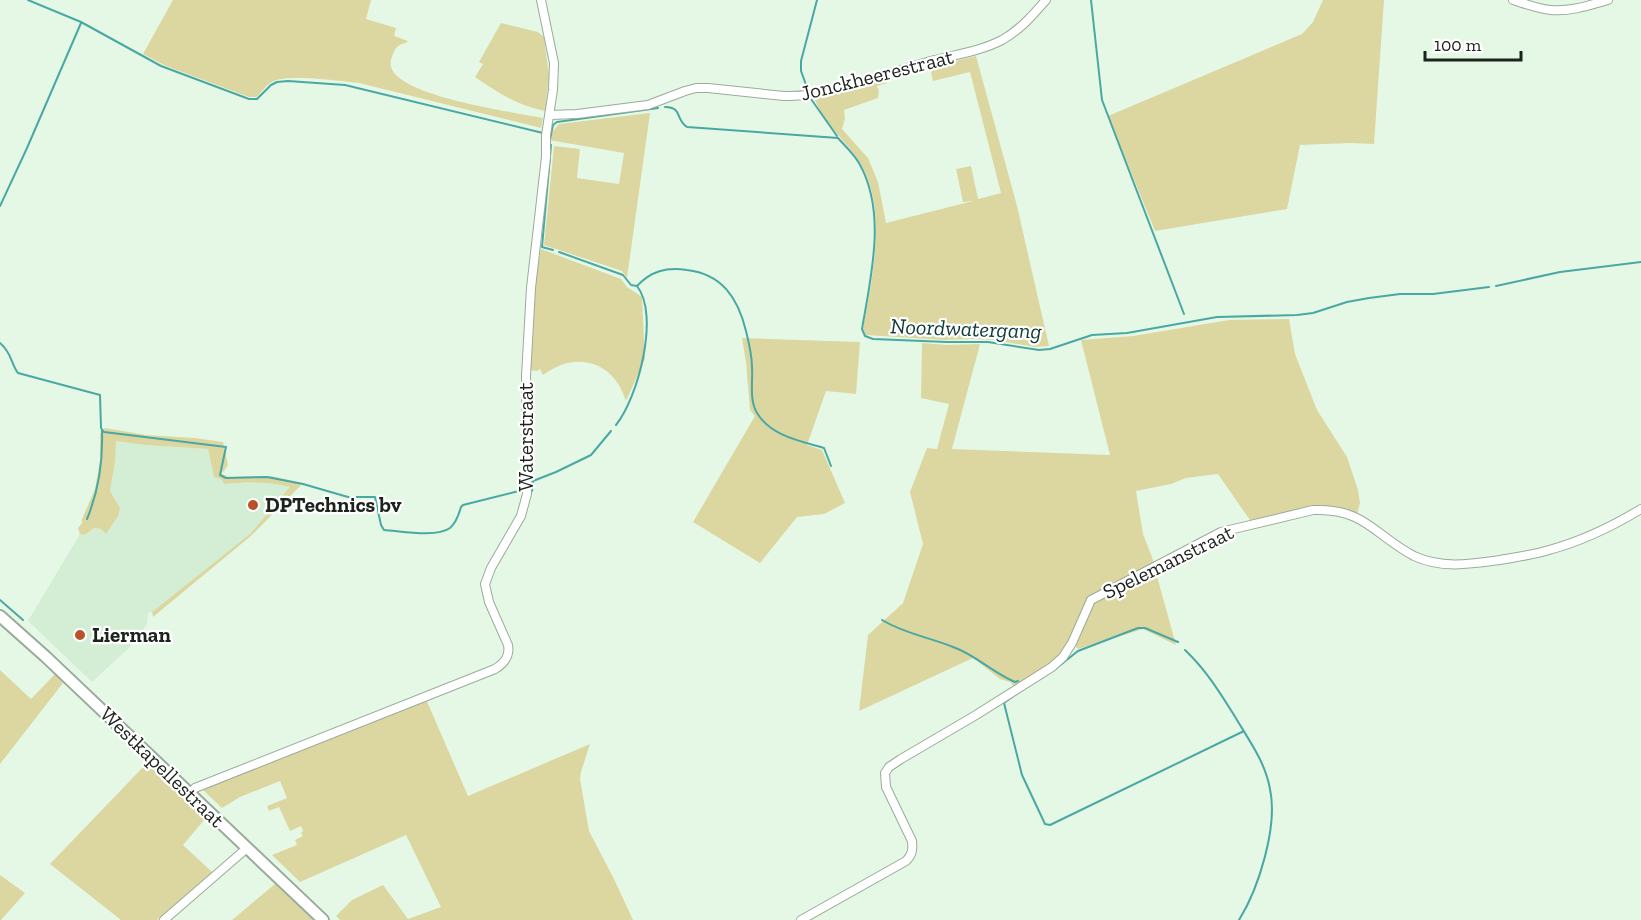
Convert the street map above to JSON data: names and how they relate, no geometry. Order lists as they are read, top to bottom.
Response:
{
  "streets": {
    "street": [
      "Jonckheerestraat",
      "Waterstraat",
      "Spelemanstraat",
      "Westkapellestraat"
    ]
  },
  "crossings": [
    ["Jonckheerestraat", "Waterstraat"],
    ["Waterstraat", "Westkapellestraat"]
  ],
  "water": ["Noordwatergang"],
  "places": ["DPTechnics bv", "Lierman"],
  "scale_bar": "100 m"
}
